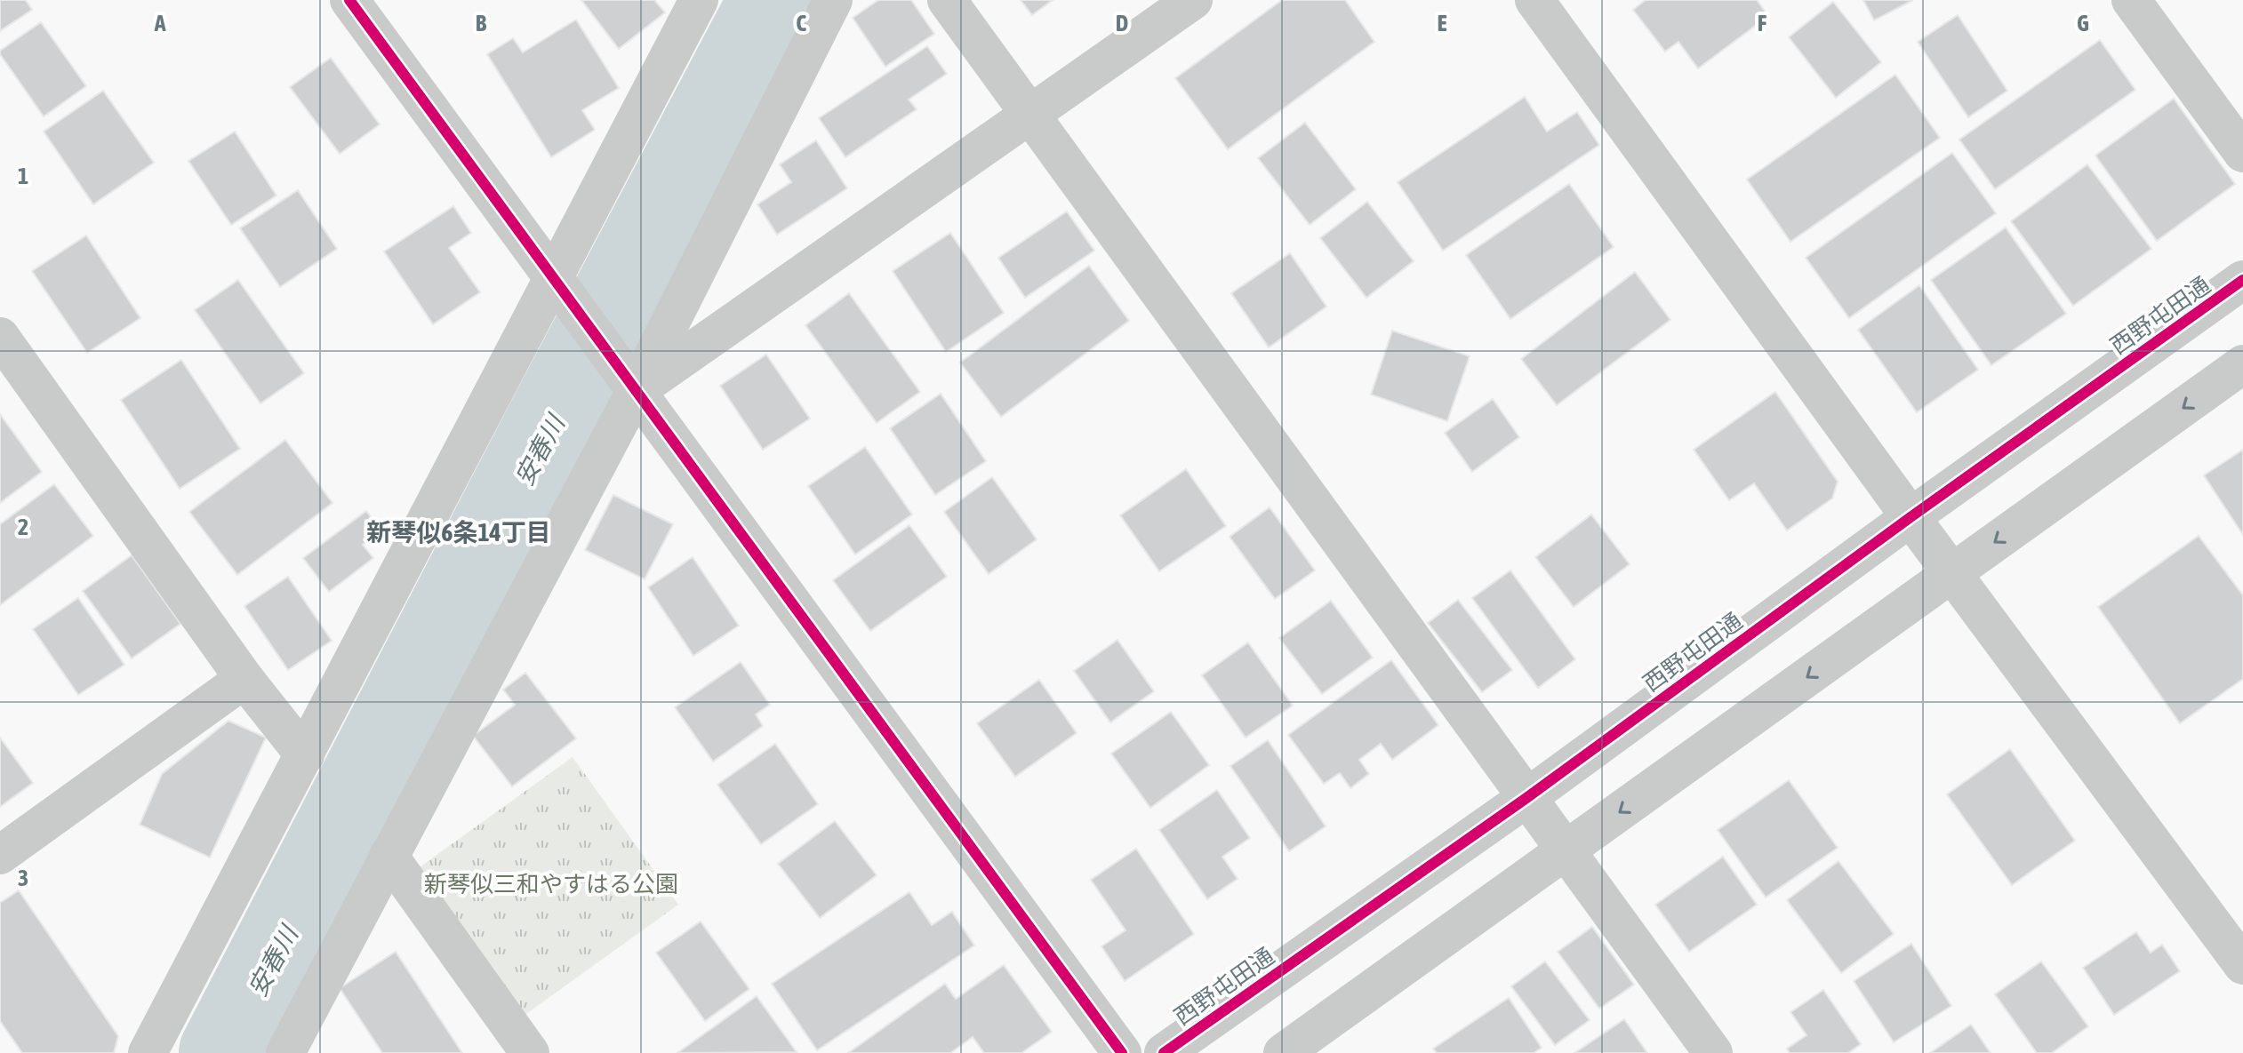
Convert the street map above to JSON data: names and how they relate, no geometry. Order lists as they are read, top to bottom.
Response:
{
  "streets": {
    "street": ["西野屯田通"]
  },
  "districts": ["新琴似6条14丁目"],
  "water": ["安春川"],
  "parks": ["新琴似三和やすはる公園"],
  "grid": {
    "columns": [
      "A",
      "B",
      "C",
      "D",
      "E",
      "F",
      "G"
    ],
    "rows": ["1", "2", "3"]
  }
}
